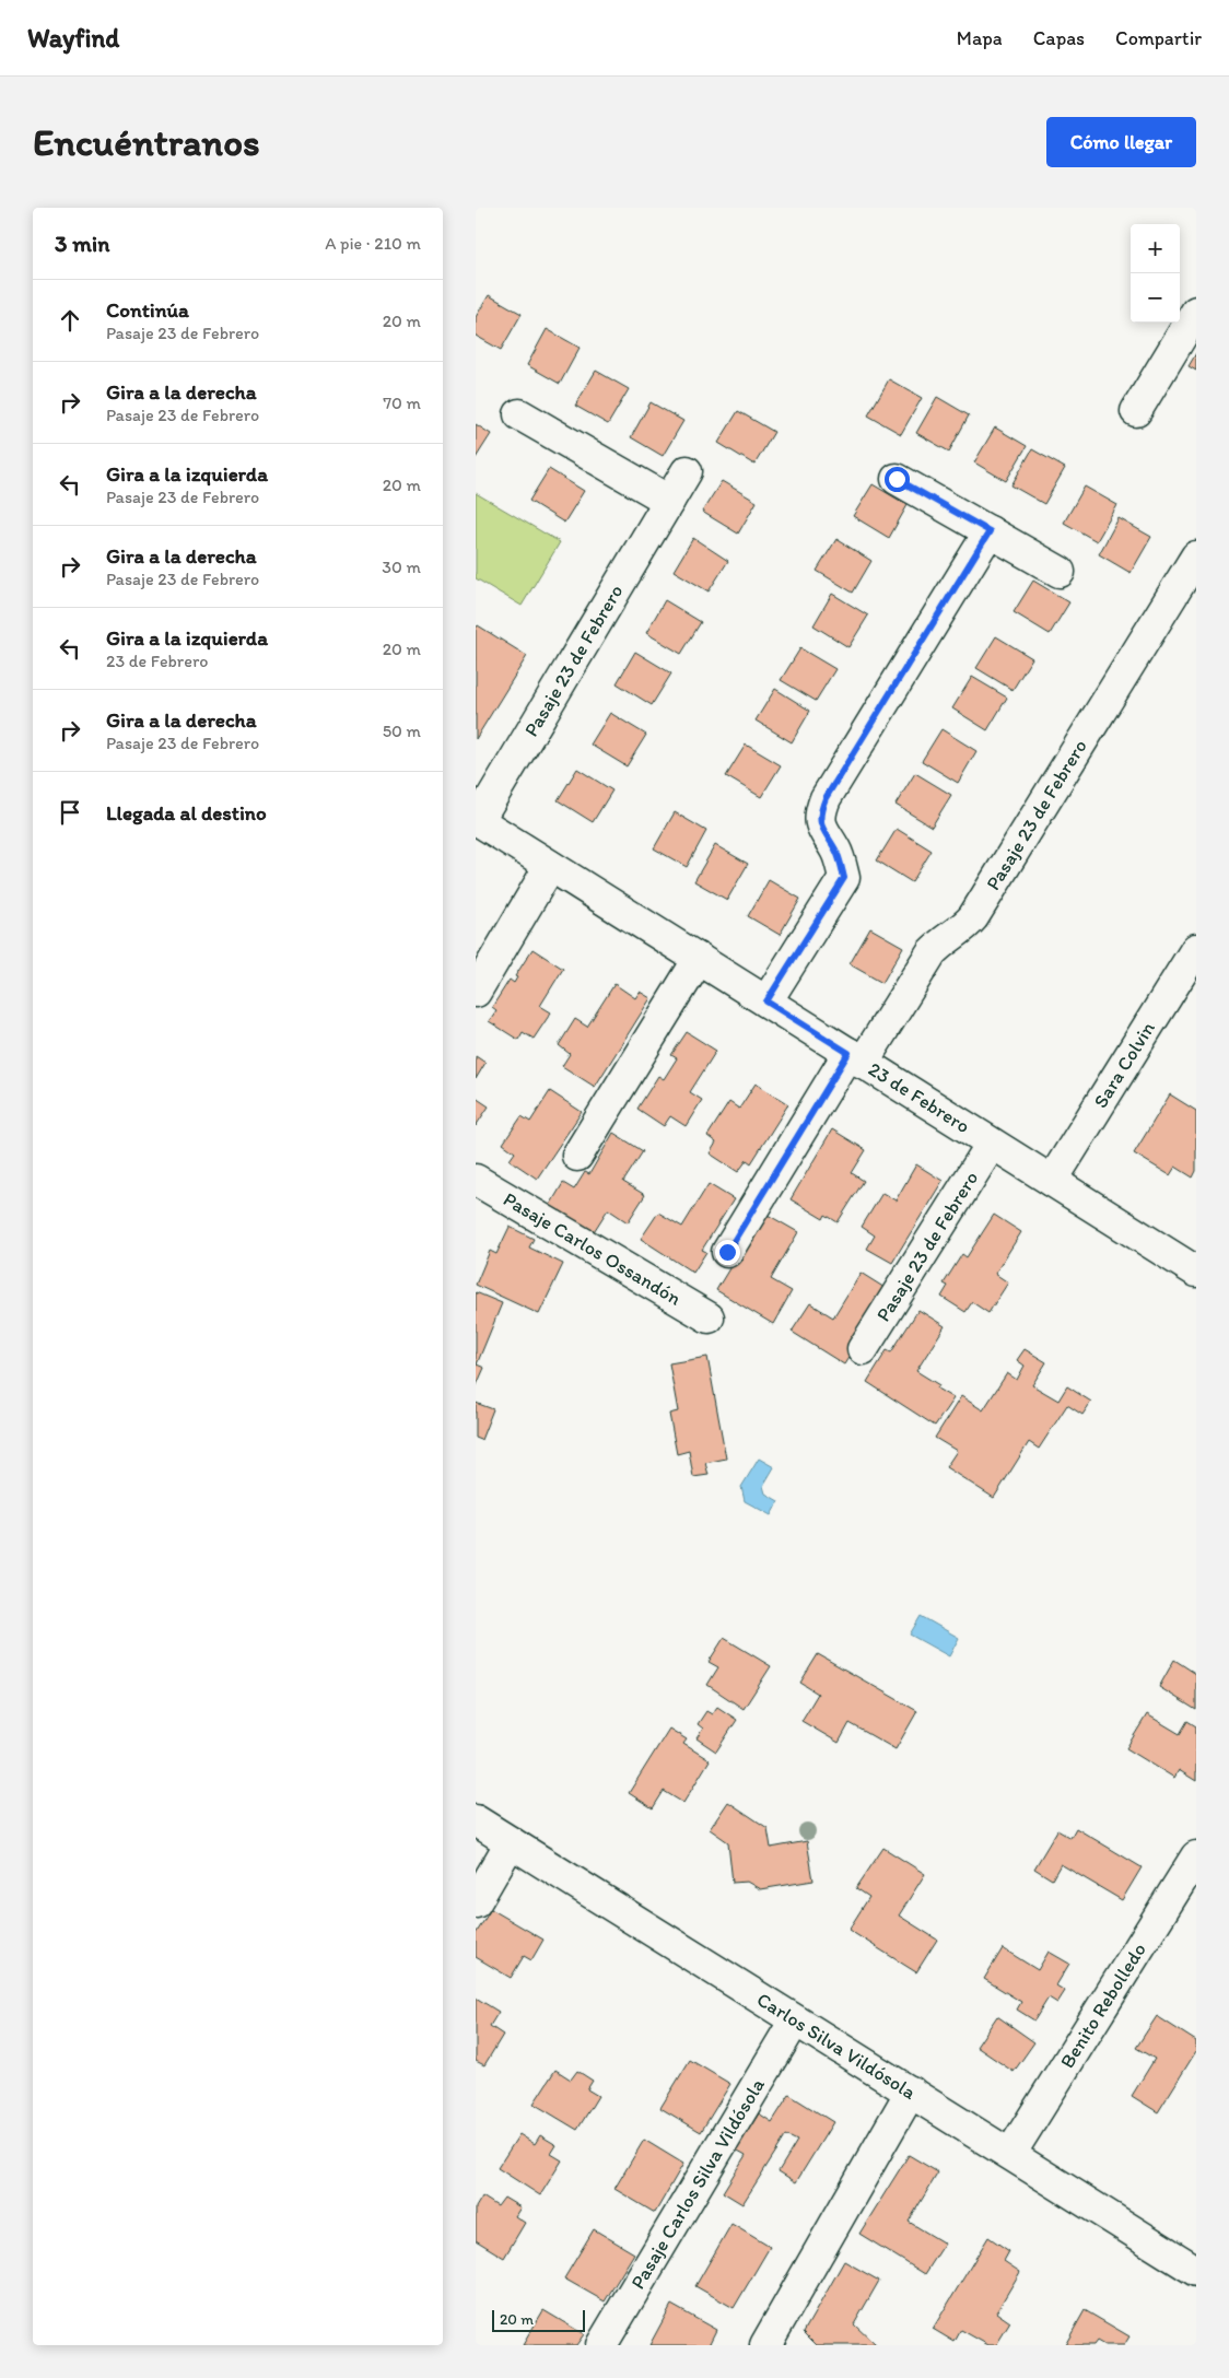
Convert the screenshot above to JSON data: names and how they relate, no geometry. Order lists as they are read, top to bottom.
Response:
{
  "streets": {
    "street": [
      "Pasaje 23 de Febrero",
      "Sara Colvin",
      "23 de Febrero",
      "Pasaje Carlos Ossandón",
      "Benito Rebolledo",
      "Carlos Silva Vildósola",
      "Pasaje Carlos Silva Vildósola"
    ]
  },
  "crossings": [
    ["Pasaje 23 de Febrero", "23 de Febrero"],
    ["Sara Colvin", "23 de Febrero"],
    ["Benito Rebolledo", "Carlos Silva Vildósola"],
    ["Carlos Silva Vildósola", "Pasaje Carlos Silva Vildósola"]
  ],
  "scale_bar": "20 m",
  "page": {
    "header": "Wayfind",
    "nav": ["Mapa", "Capas", "Compartir"],
    "buttons": "Cómo llegar",
    "title": "Encuéntranos",
    "heading": ["3 min", "A pie · 210 m"],
    "map_buttons": ["+", "−"],
    "list": [
      ["Continúa", "Pasaje 23 de Febrero", "20 m"],
      ["Gira a la derecha", "Pasaje 23 de Febrero", "70 m"],
      ["Gira a la izquierda", "Pasaje 23 de Febrero", "20 m"],
      ["Gira a la derecha", "Pasaje 23 de Febrero", "30 m"],
      ["Gira a la izquierda", "23 de Febrero", "20 m"],
      ["Gira a la derecha", "Pasaje 23 de Febrero", "50 m"],
      "Llegada al destino"
    ],
    "scale": "20 m"
  }
}
